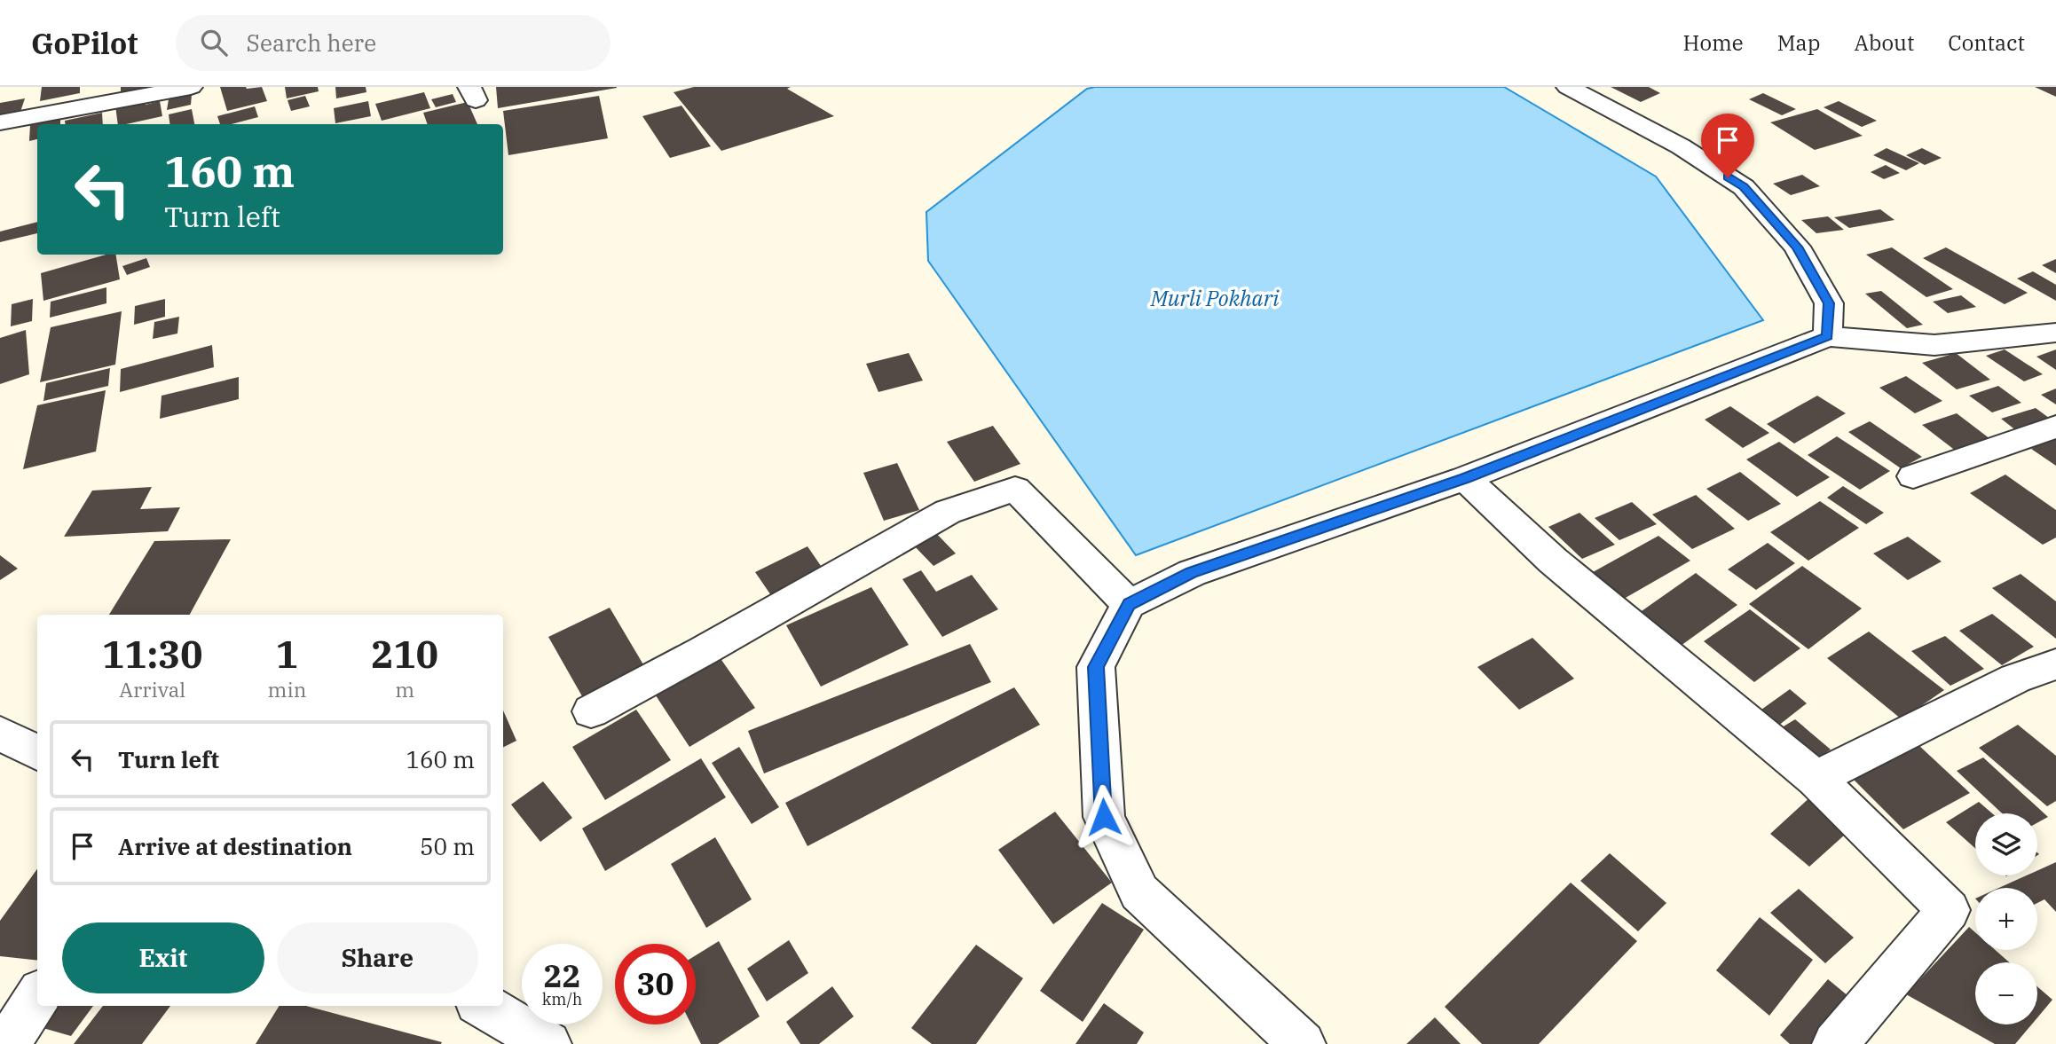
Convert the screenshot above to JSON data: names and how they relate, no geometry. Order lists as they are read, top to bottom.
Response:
{
  "water": ["Murli Pokhari"],
  "page": {
    "header": "GoPilot",
    "search": "Search here",
    "nav": [
      "Home",
      "Map",
      "About",
      "Contact"
    ],
    "turn": ["160 m", "Turn left"],
    "eta": [
      "11:30",
      "Arrival",
      "1",
      "min",
      "210",
      "m"
    ],
    "list": [
      {
        "name": "Turn left",
        "value": "160 m"
      },
      {
        "name": "Arrive at destination",
        "value": "50 m"
      }
    ],
    "map_buttons": ["+", "−"],
    "buttons": ["Exit", "Share"],
    "speed": "22 km/h",
    "limit": "30"
  }
}
